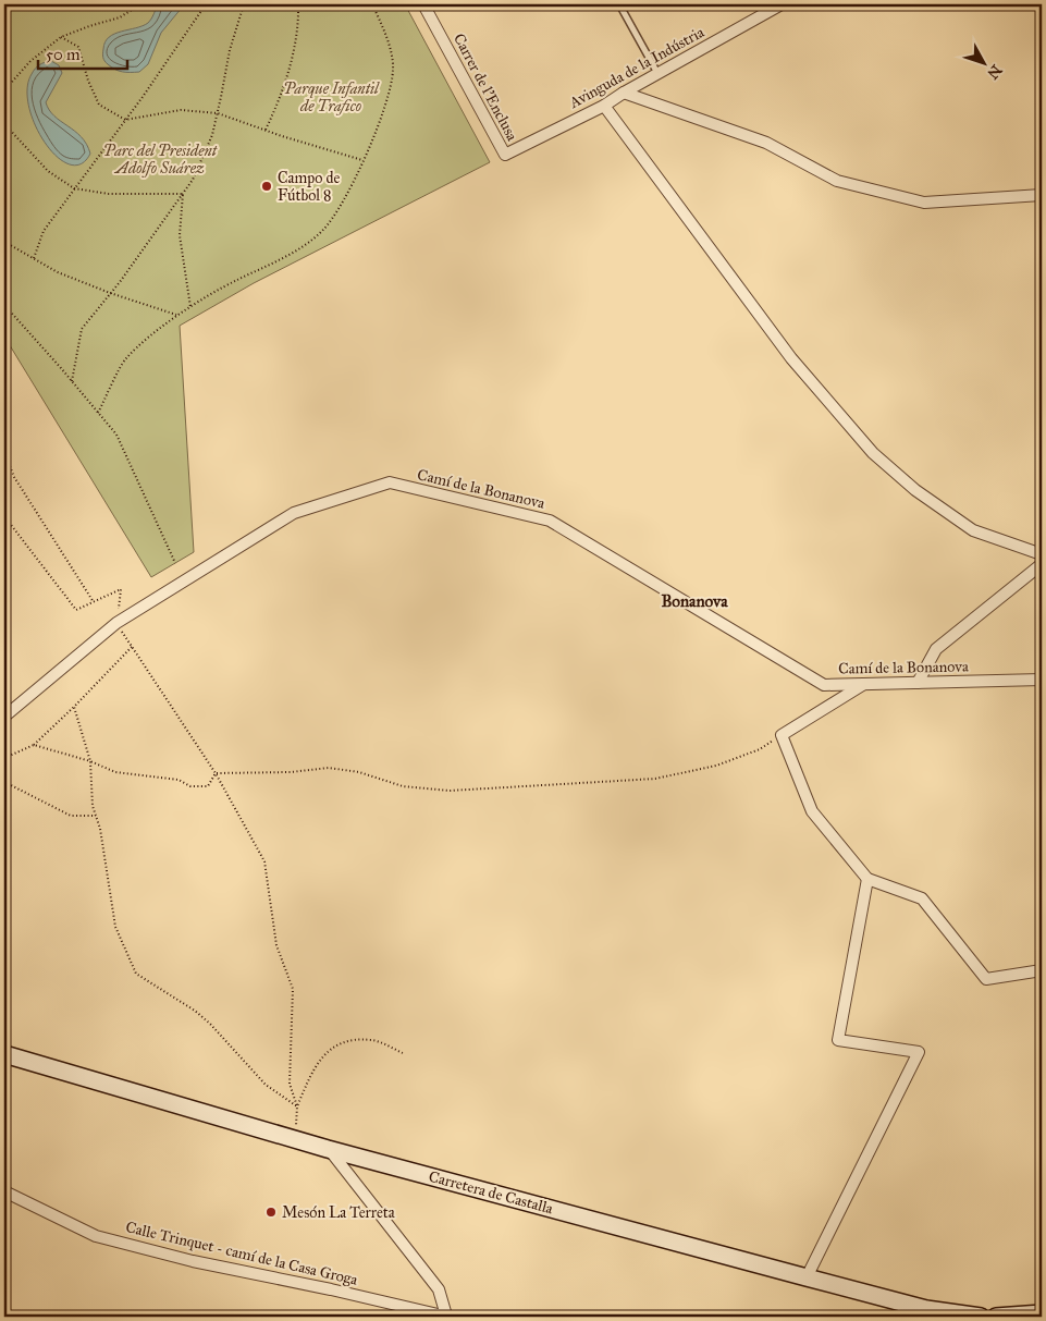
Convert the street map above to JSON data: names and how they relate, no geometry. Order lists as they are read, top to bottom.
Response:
{
  "streets": {
    "main road": ["Carretera de Castalla"],
    "street": [
      "Avinguda de la Indústria",
      "Carrer de l'Enclusa",
      "Camí de la Bonanova",
      "Calle Trinquet - camí de la Casa Groga"
    ]
  },
  "crossings": [
    ["Avinguda de la Indústria", "Carrer de l'Enclusa"]
  ],
  "districts": ["Bonanova"],
  "parks": ["Parque Infantil de Trafico", "Parc del President Adolfo Suárez"],
  "places": ["Campo de Fútbol 8", "Mesón La Terreta"],
  "scale_bar": "50 m",
  "north": "bottom right"
}
